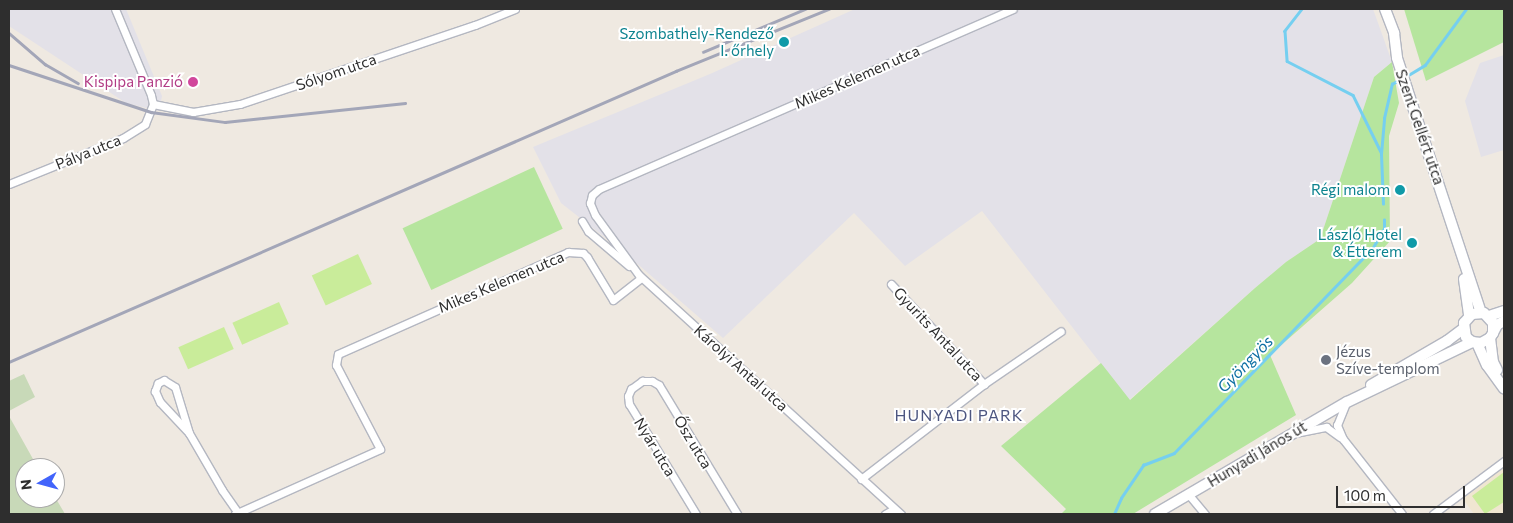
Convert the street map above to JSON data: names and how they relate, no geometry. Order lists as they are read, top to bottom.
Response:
{
  "streets": {
    "street": [
      "Sólyom utca",
      "Mikes Kelemen utca",
      "Szent Gellért utca",
      "Pálya utca",
      "Gyurits Antal utca",
      "Károlyi Antal utca",
      "Ősz utca",
      "Nyár utca",
      "Hunyadi János út"
    ]
  },
  "crossings": [
    ["Sólyom utca", "Pálya utca"],
    ["Mikes Kelemen utca", "Károlyi Antal utca"],
    ["Szent Gellért utca", "Hunyadi János út"],
    ["Ősz utca", "Nyár utca"]
  ],
  "districts": ["HUNYADI PARK"],
  "water": ["Gyöngyös"],
  "places": [
    "Szombathely-Rendező I. őrhely",
    "Kispipa Panzió",
    "Régi malom",
    "László Hotel & Étterem",
    "Jézus Szíve-templom"
  ],
  "scale_bar": "100 m",
  "north": "left"
}
